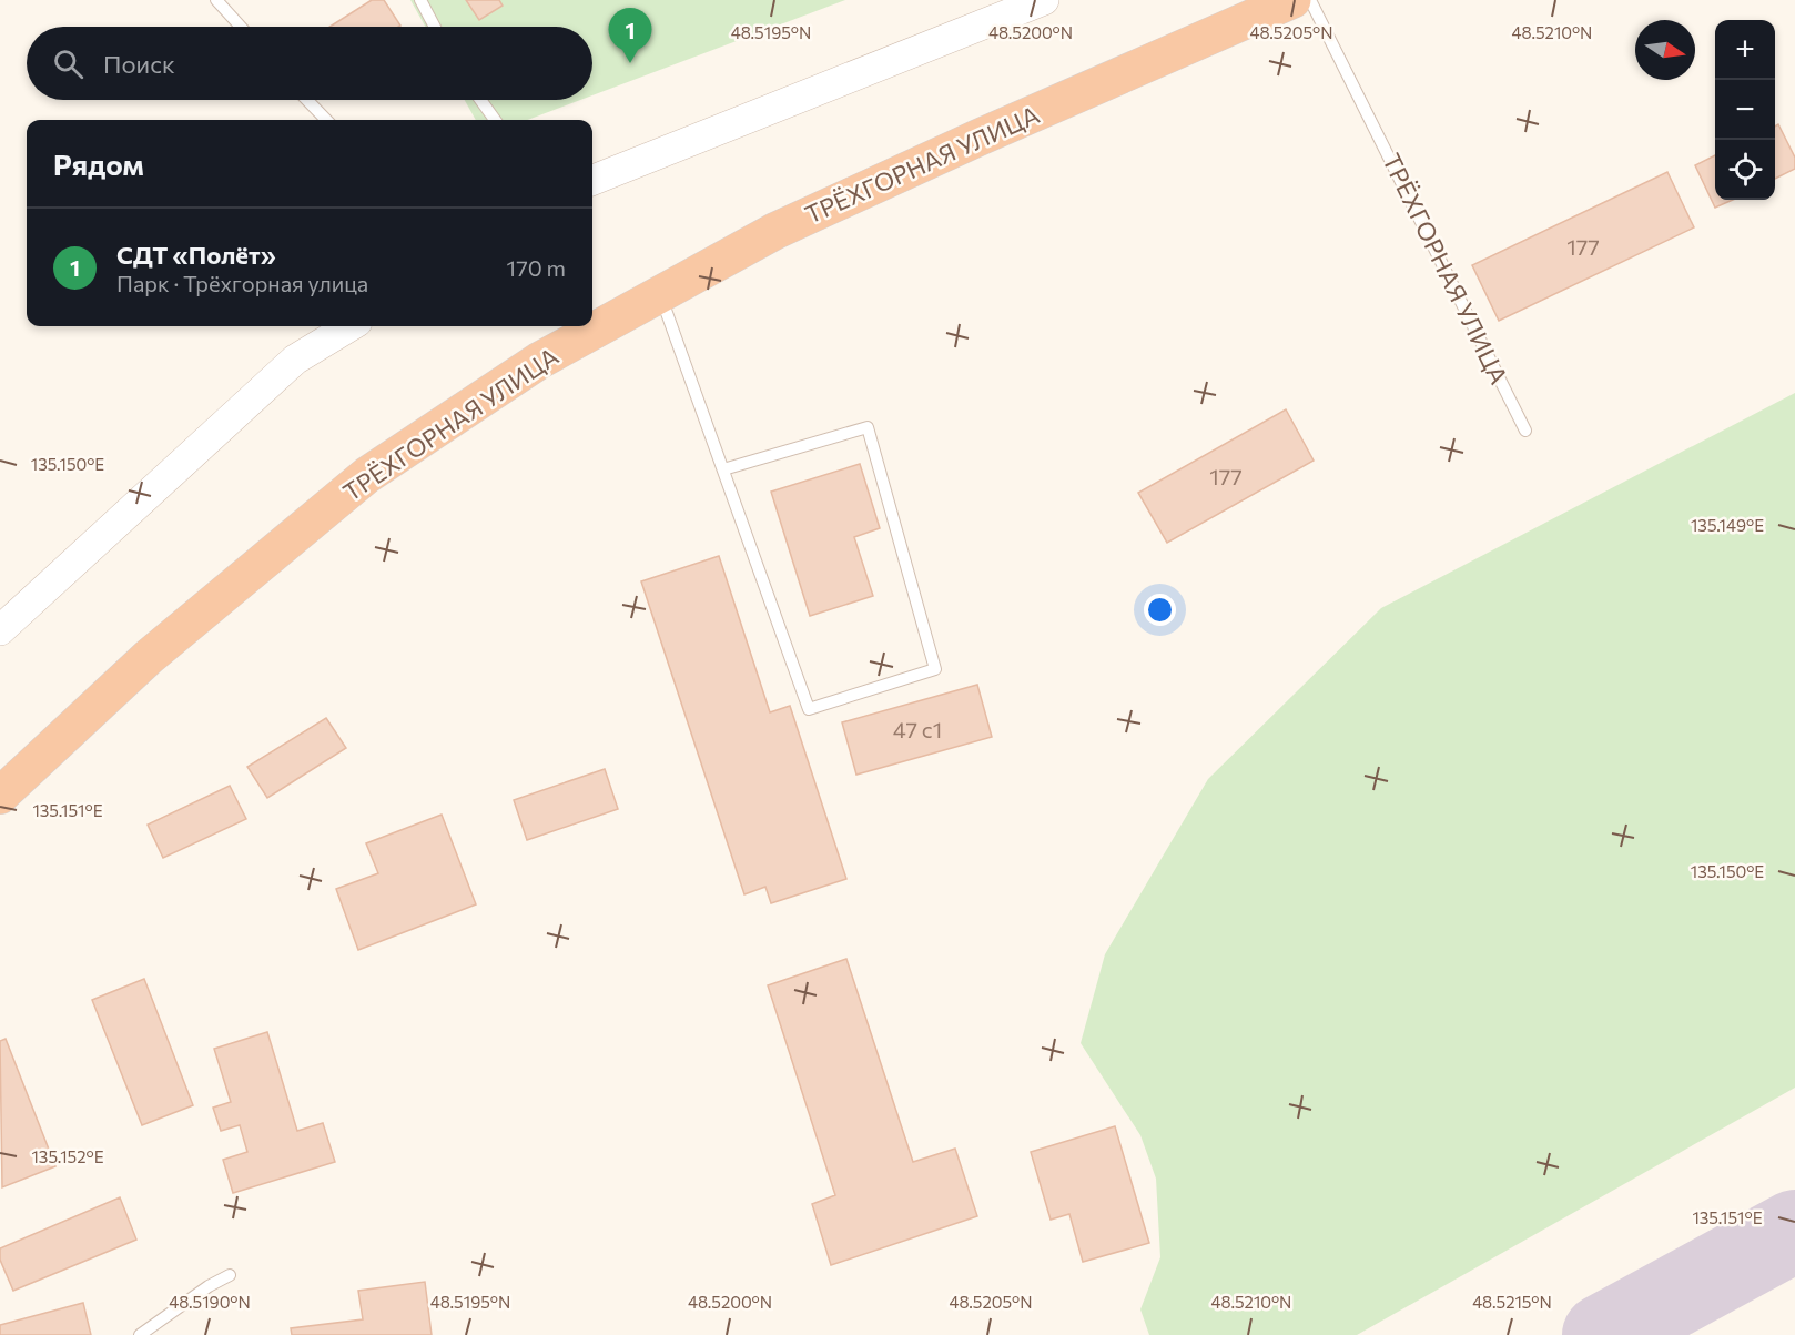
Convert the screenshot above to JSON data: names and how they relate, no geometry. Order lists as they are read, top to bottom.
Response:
{
  "streets": {
    "highway": ["ТРЁХГОРНАЯ УЛИЦА"]
  },
  "house_numbers": ["177", "177", "47 с1"],
  "north": "right",
  "page": {
    "pins": "1",
    "map_buttons": ["+", "−"],
    "search": "Поиск",
    "heading": "Рядом",
    "list": [
      {
        "mark": "1",
        "name": "СДТ «Полёт»",
        "note": "Парк · Трёхгорная улица",
        "value": "170 m"
      }
    ]
  },
  "coordinates": [
    "48.5195°N",
    "48.5200°N",
    "48.5205°N",
    "48.5210°N",
    "135.150°E",
    "135.149°E",
    "135.151°E",
    "135.152°E",
    "48.5190°N",
    "48.5215°N"
  ]
}
